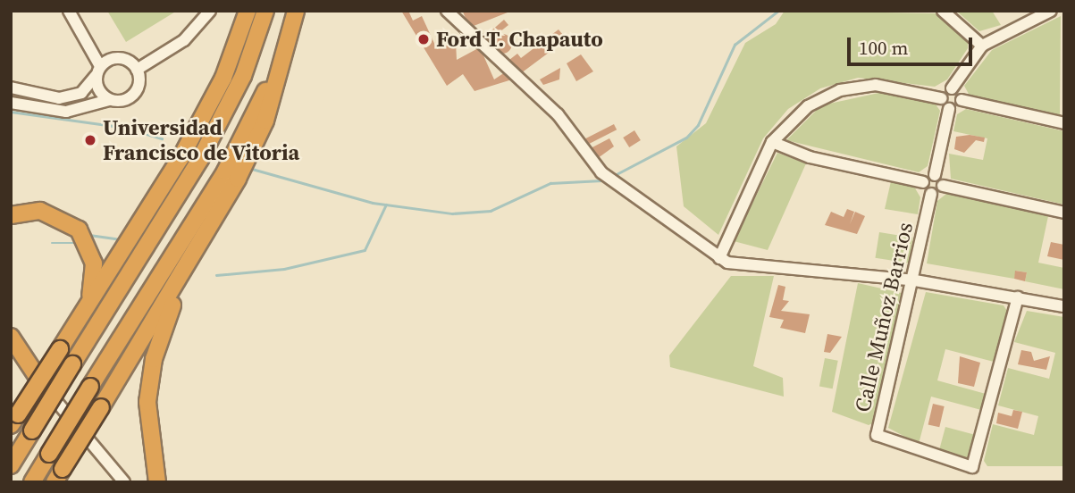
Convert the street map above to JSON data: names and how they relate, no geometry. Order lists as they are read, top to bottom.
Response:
{
  "streets": {
    "street": ["Calle Muñoz Barrios"]
  },
  "places": ["Ford T. Chapauto", "Universidad Francisco de Vitoria"],
  "scale_bar": "100 m"
}
